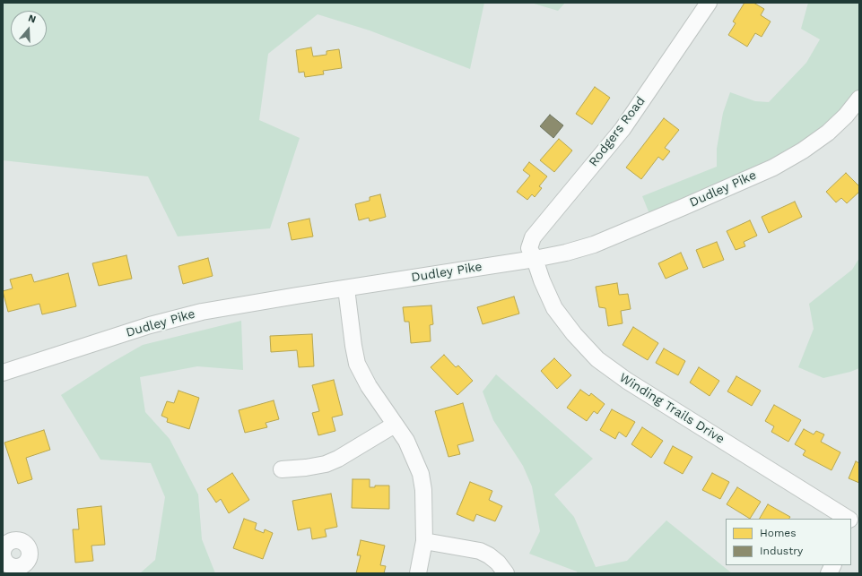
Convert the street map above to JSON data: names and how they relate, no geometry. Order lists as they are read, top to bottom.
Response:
{
  "streets": {
    "street": ["Rodgers Road", "Dudley Pike", "Winding Trails Drive"]
  },
  "crossings": [
    ["Rodgers Road", "Dudley Pike"],
    ["Rodgers Road", "Winding Trails Drive"],
    ["Dudley Pike", "Winding Trails Drive"]
  ],
  "legend": ["Homes", "Industry"],
  "north": "top"
}
